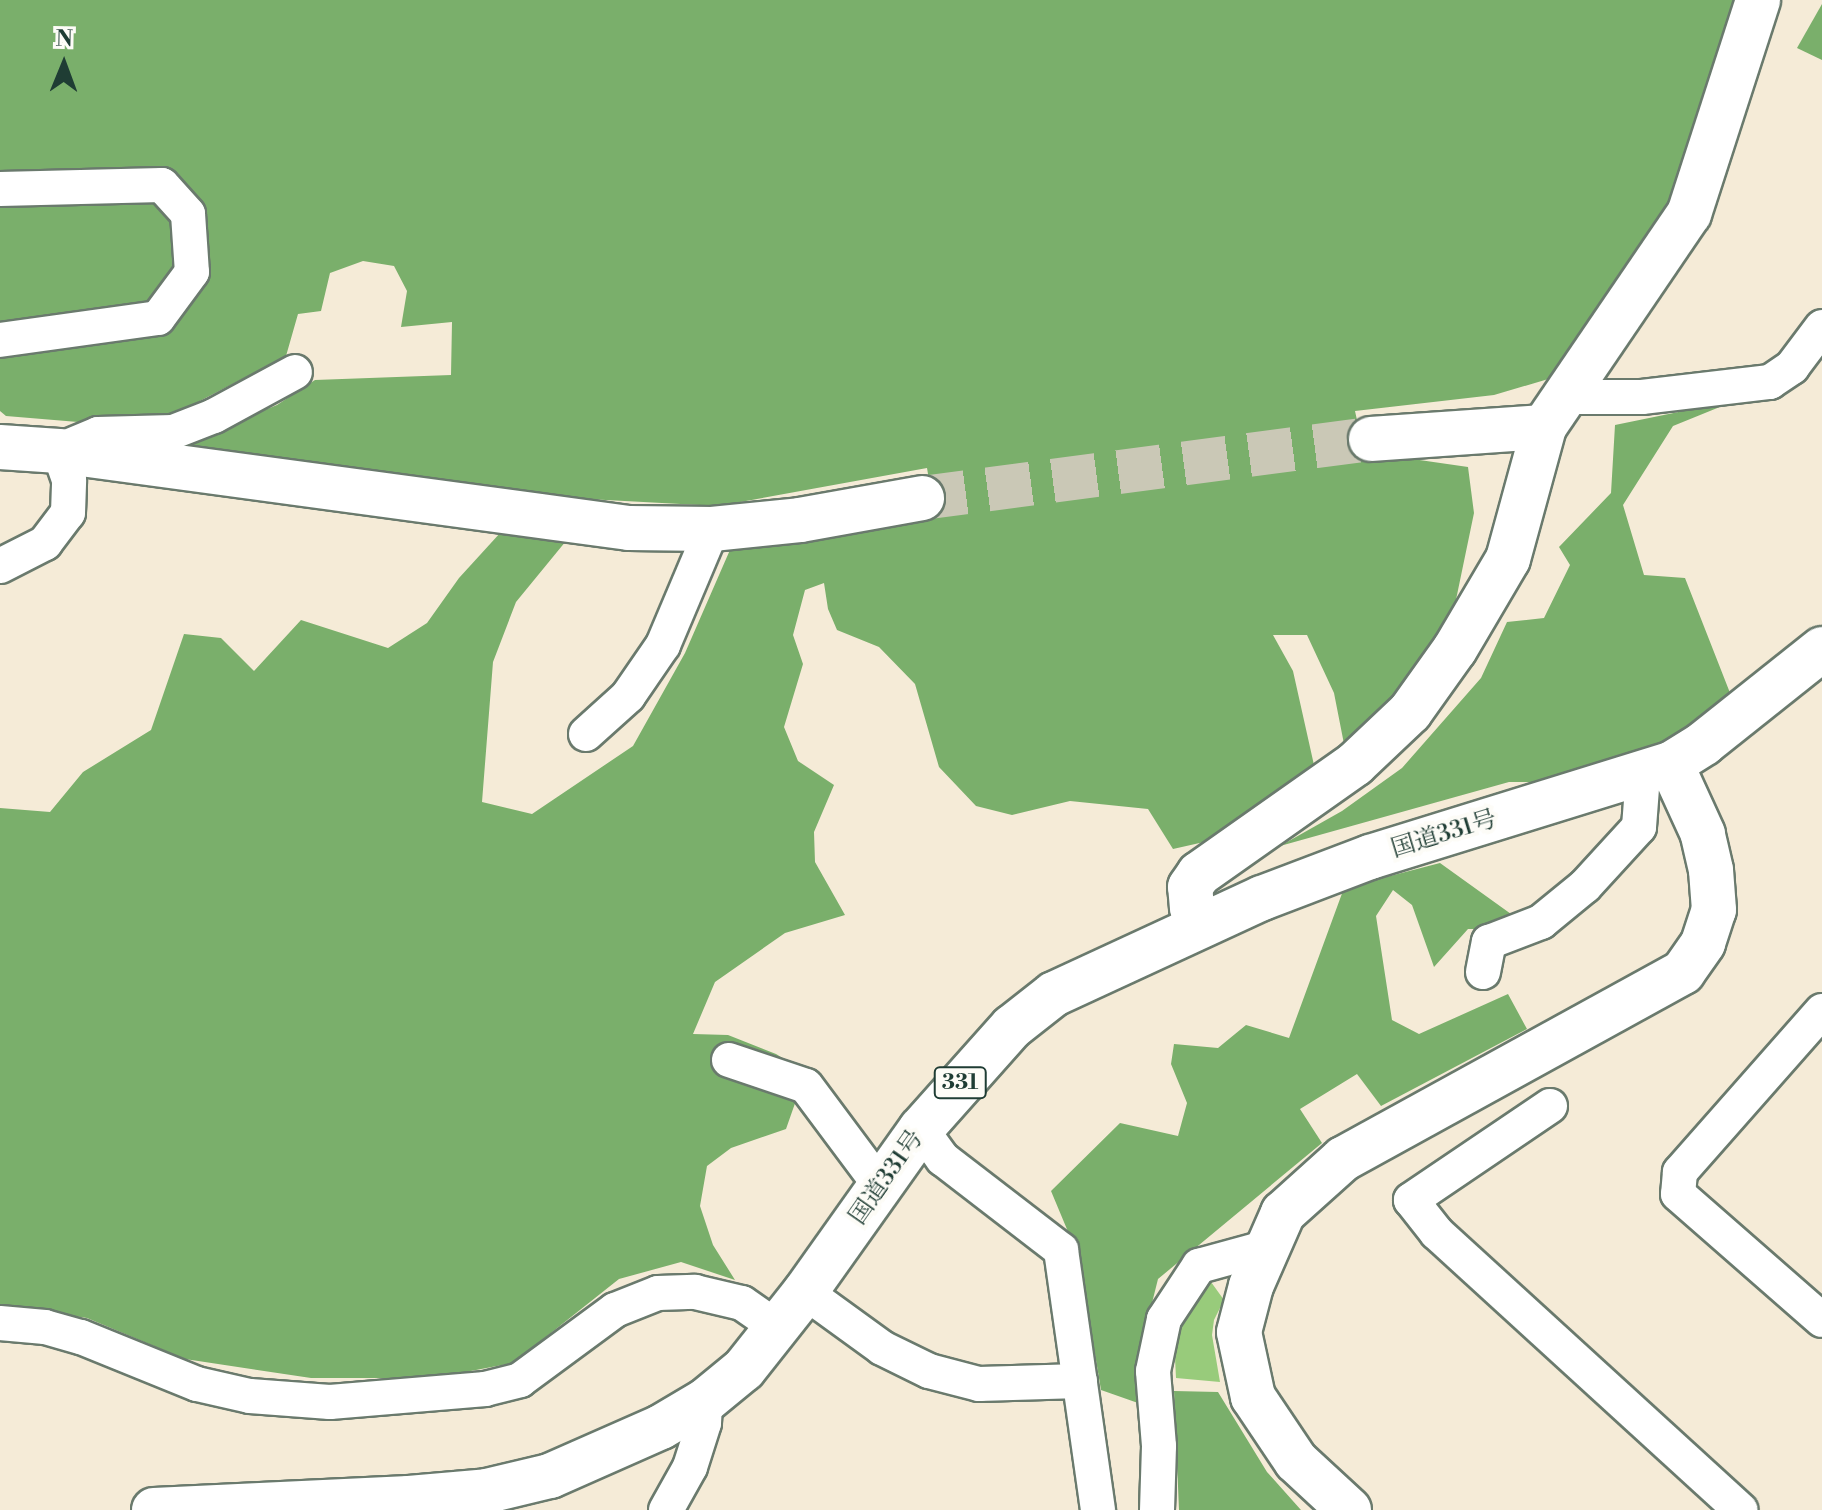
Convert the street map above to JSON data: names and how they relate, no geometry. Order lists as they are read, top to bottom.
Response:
{
  "streets": {
    "main road": ["国道331号", "331"]
  },
  "north": "top"
}
